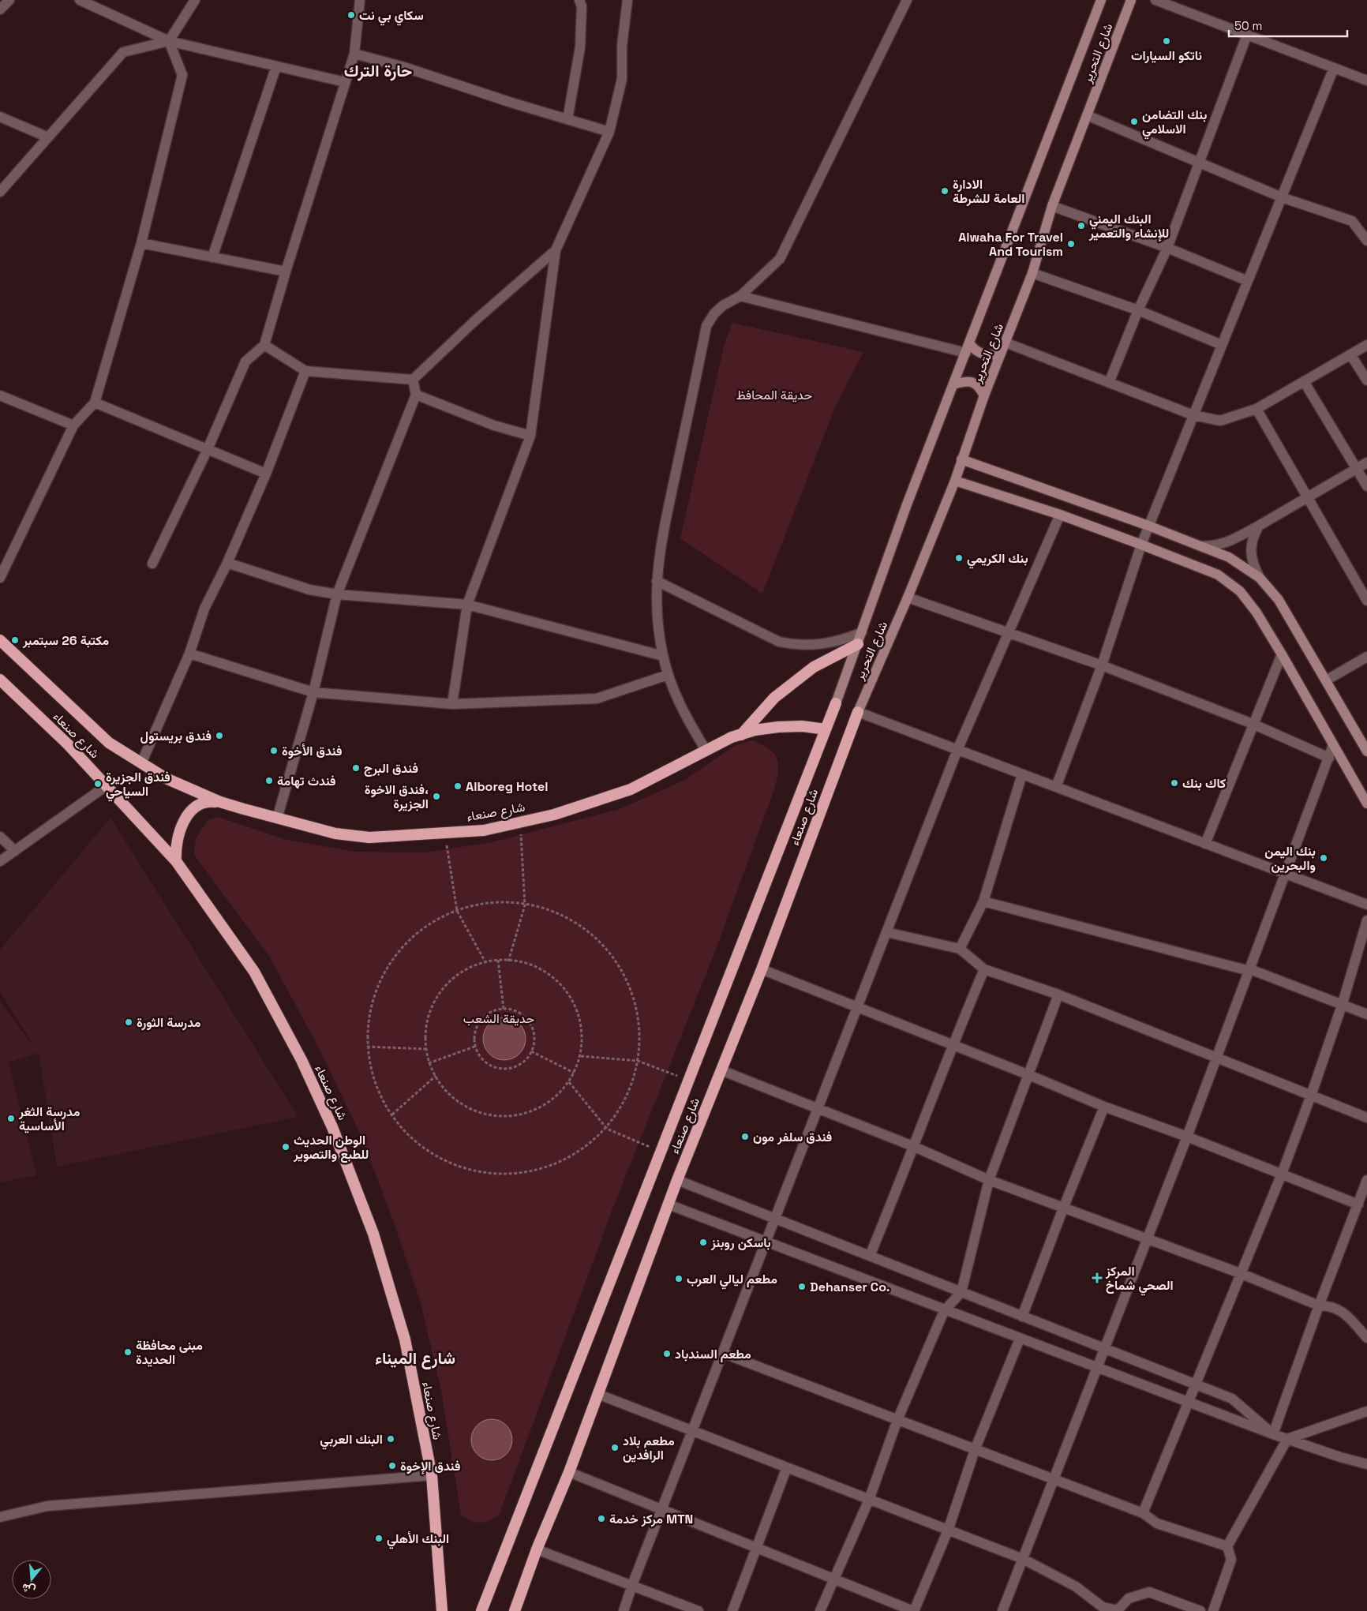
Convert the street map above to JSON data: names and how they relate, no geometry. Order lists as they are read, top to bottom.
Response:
{
  "streets": {
    "highway": ["شارع صنعاء"],
    "main road": ["شارع التحرير"]
  },
  "crossings": [
    ["شارع التحرير", "شارع صنعاء"]
  ],
  "districts": ["حارة الترك", "شارع الميناء"],
  "parks": ["حديقة المحافظ", "حديقة الشعب"],
  "places": {
    "other": [
      "سكاي بي نت",
      "ناتكو السيارات",
      "بنك التضامن الاسلامي",
      "الادارة العامة للشرطة",
      "البنك اليمني للإنشاء والتعمير",
      "Alwaha For Travel And Tourism",
      "بنك الكريمي",
      "مكتبة 26 سبتمبر",
      "فندق بريستول",
      "فندق الأخوة",
      "فندق البرج",
      "فندث تهامة",
      "كاك بنك",
      "فندق الجزيرة السياحي",
      "Alboreg Hotel",
      "فندق الاخوة، الجزيرة",
      "بنك اليمن والبحرين",
      "مدرسة الثورة",
      "مدرسة الثغر الأساسية",
      "فندق سلفر مون",
      "الوطن الحديث للطبع والتصوير",
      "باسكن روبنز",
      "مطعم ليالي العرب",
      "Dehanser Co.",
      "مبنى محافظة الحديدة",
      "مطعم السندباد",
      "البنك العربي",
      "مطعم بلاد الرافدين",
      "فندق الإخوة",
      "مركز خدمة MTN",
      "البنك الأهلي"
    ],
    "health": ["المركز الصحي شماخ"]
  },
  "scale_bar": "50 m",
  "north": "bottom"
}
